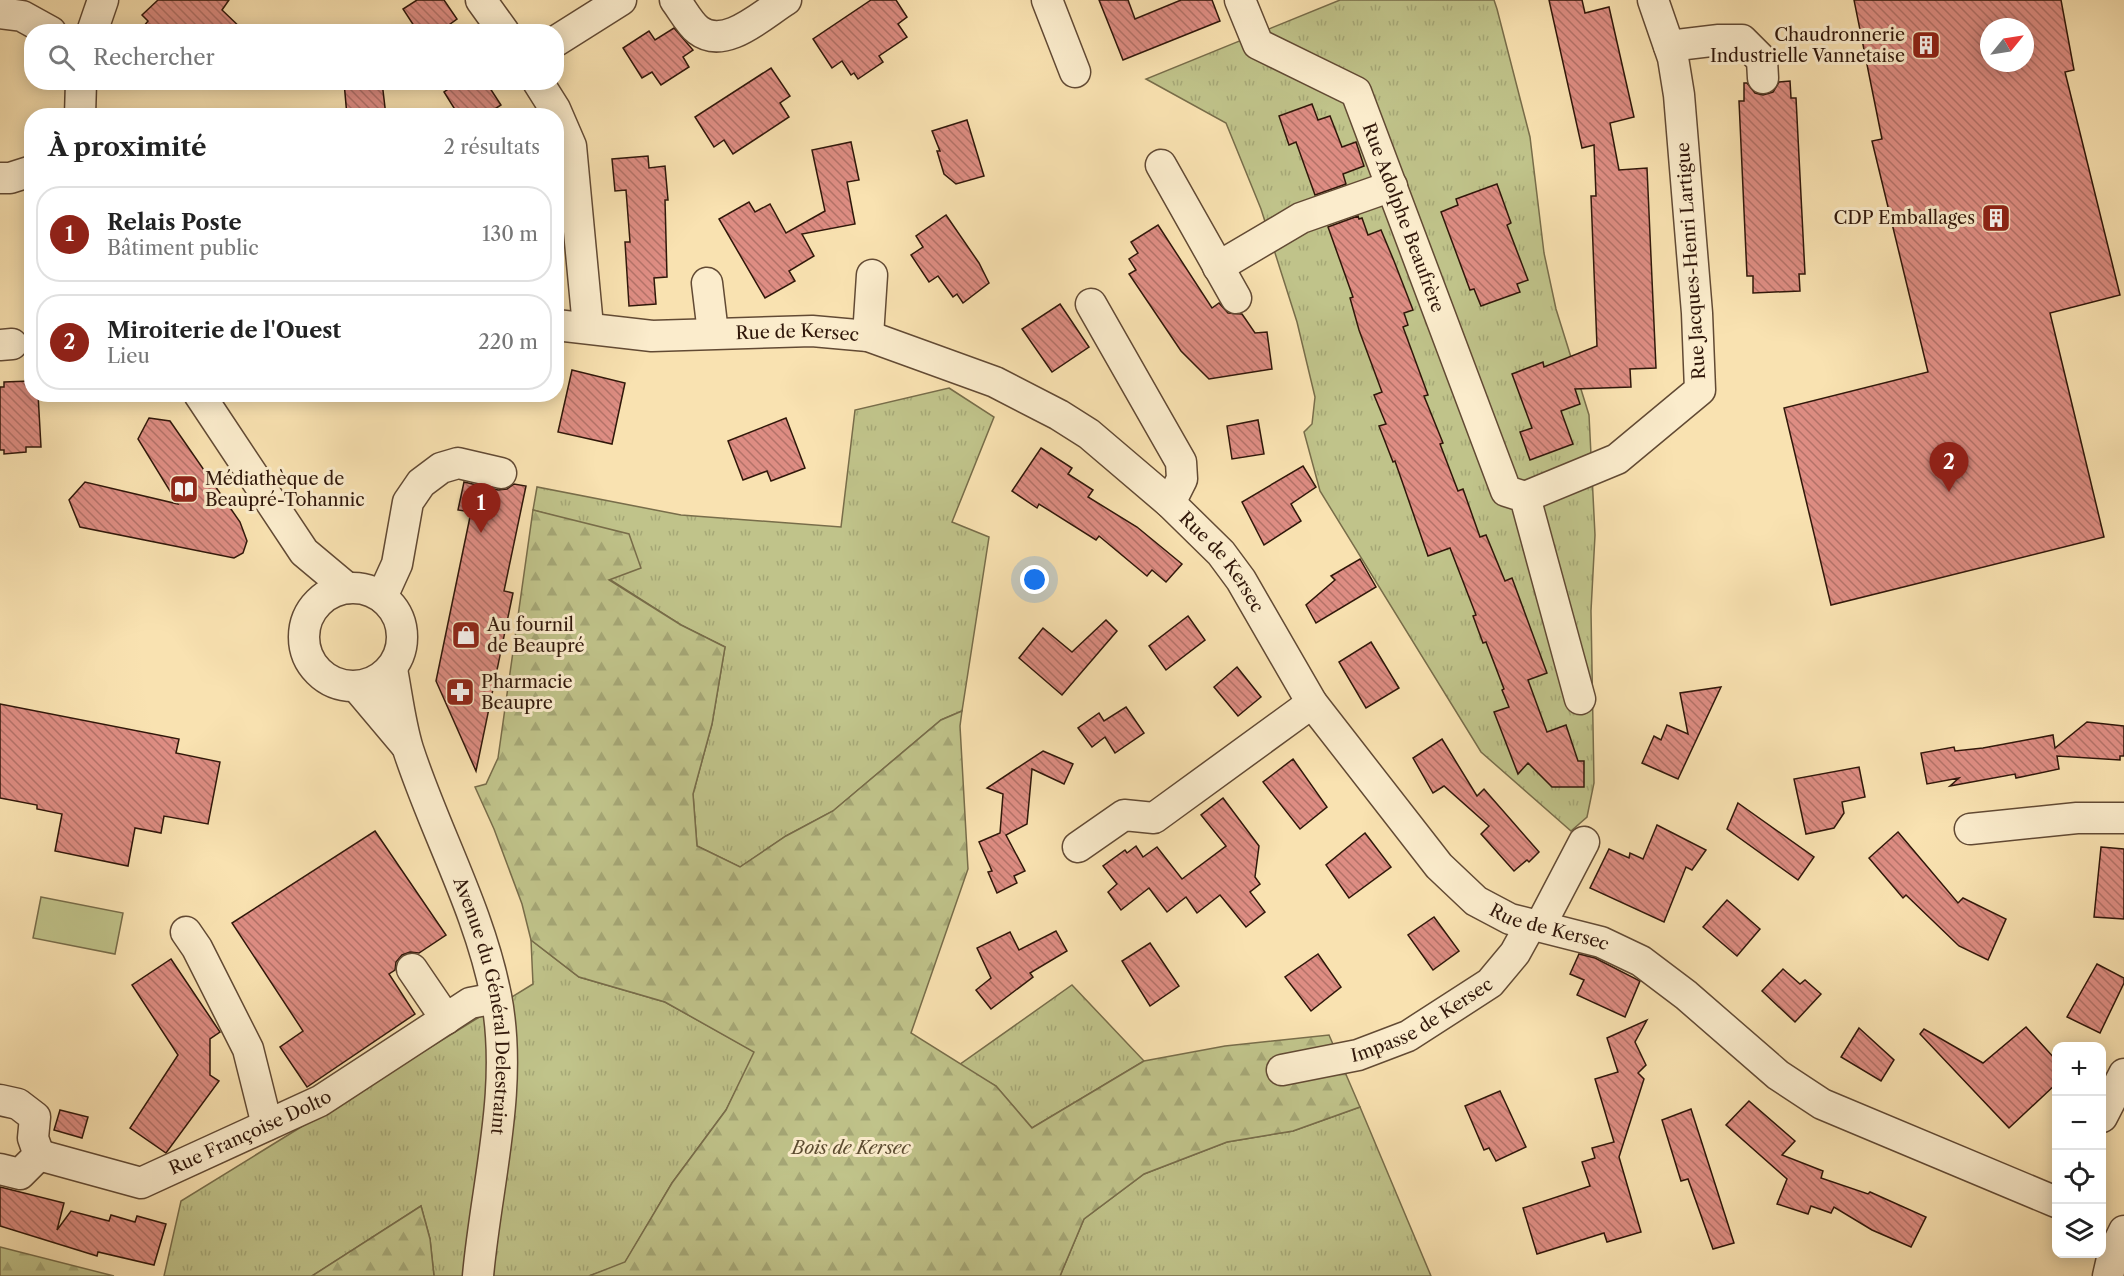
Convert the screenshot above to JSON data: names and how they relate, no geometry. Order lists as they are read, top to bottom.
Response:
{
  "streets": {
    "street": [
      "Rue Adolphe Beaufrère",
      "Rue Jacques-Henri Lartigue",
      "Rue de Kersec",
      "Avenue du Général Delestraint",
      "Impasse de Kersec",
      "Rue Françoise Dolto"
    ]
  },
  "crossings": [
    ["Rue Adolphe Beaufrère", "Rue Jacques-Henri Lartigue"],
    ["Rue de Kersec", "Impasse de Kersec"],
    ["Avenue du Général Delestraint", "Rue Françoise Dolto"]
  ],
  "parks": ["Bois de Kersec"],
  "places": {
    "building": ["Chaudronnerie Industrielle Vannetaise", "CDP Emballages"],
    "library": ["Médiathèque de Beaupré-Tohannic"],
    "shop": ["Au fournil de Beaupré"],
    "pharmacy": ["Pharmacie Beaupre"]
  },
  "north": "top right",
  "page": {
    "search": "Rechercher",
    "heading": ["À proximité", "2 résultats"],
    "list": [
      {
        "mark": "1",
        "name": "Relais Poste",
        "note": "Bâtiment public",
        "value": "130 m"
      },
      {
        "mark": "2",
        "name": "Miroiterie de l'Ouest",
        "note": "Lieu",
        "value": "220 m"
      }
    ],
    "pins": ["2", "1"],
    "map_buttons": ["+", "−"]
  }
}
